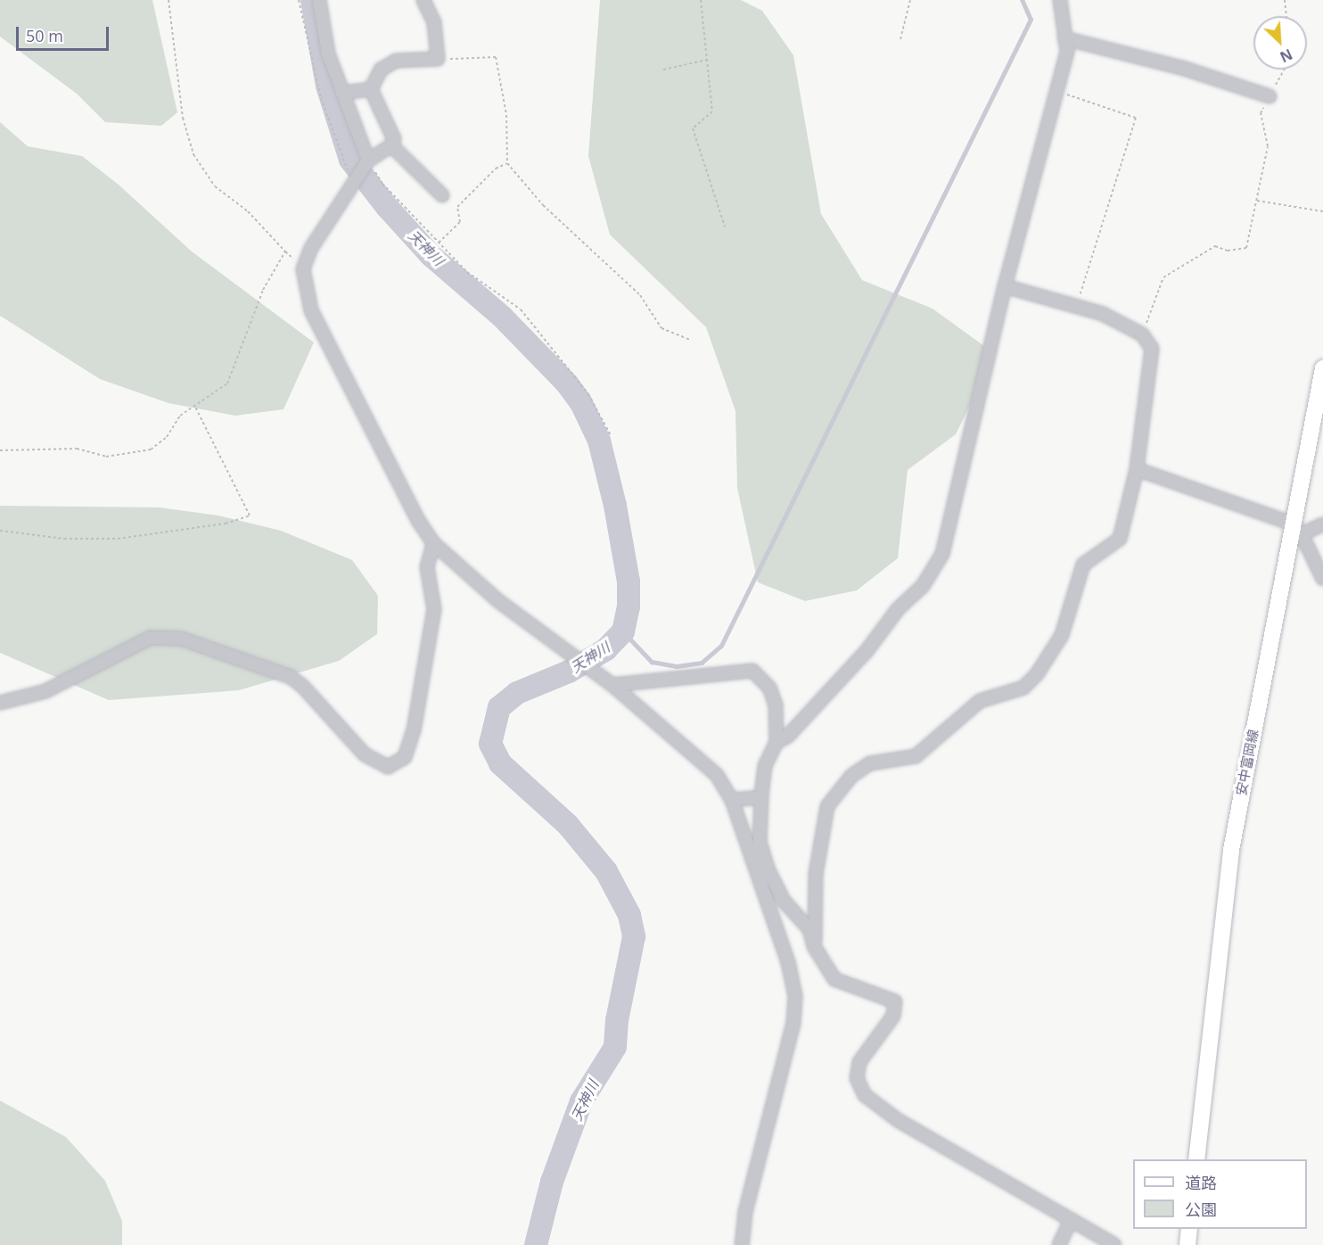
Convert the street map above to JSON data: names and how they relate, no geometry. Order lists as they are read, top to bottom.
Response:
{
  "streets": {
    "main road": ["安中富岡線"]
  },
  "water": ["天神川"],
  "legend": ["道路", "公園"],
  "scale_bar": "50 m",
  "north": "bottom right"
}
